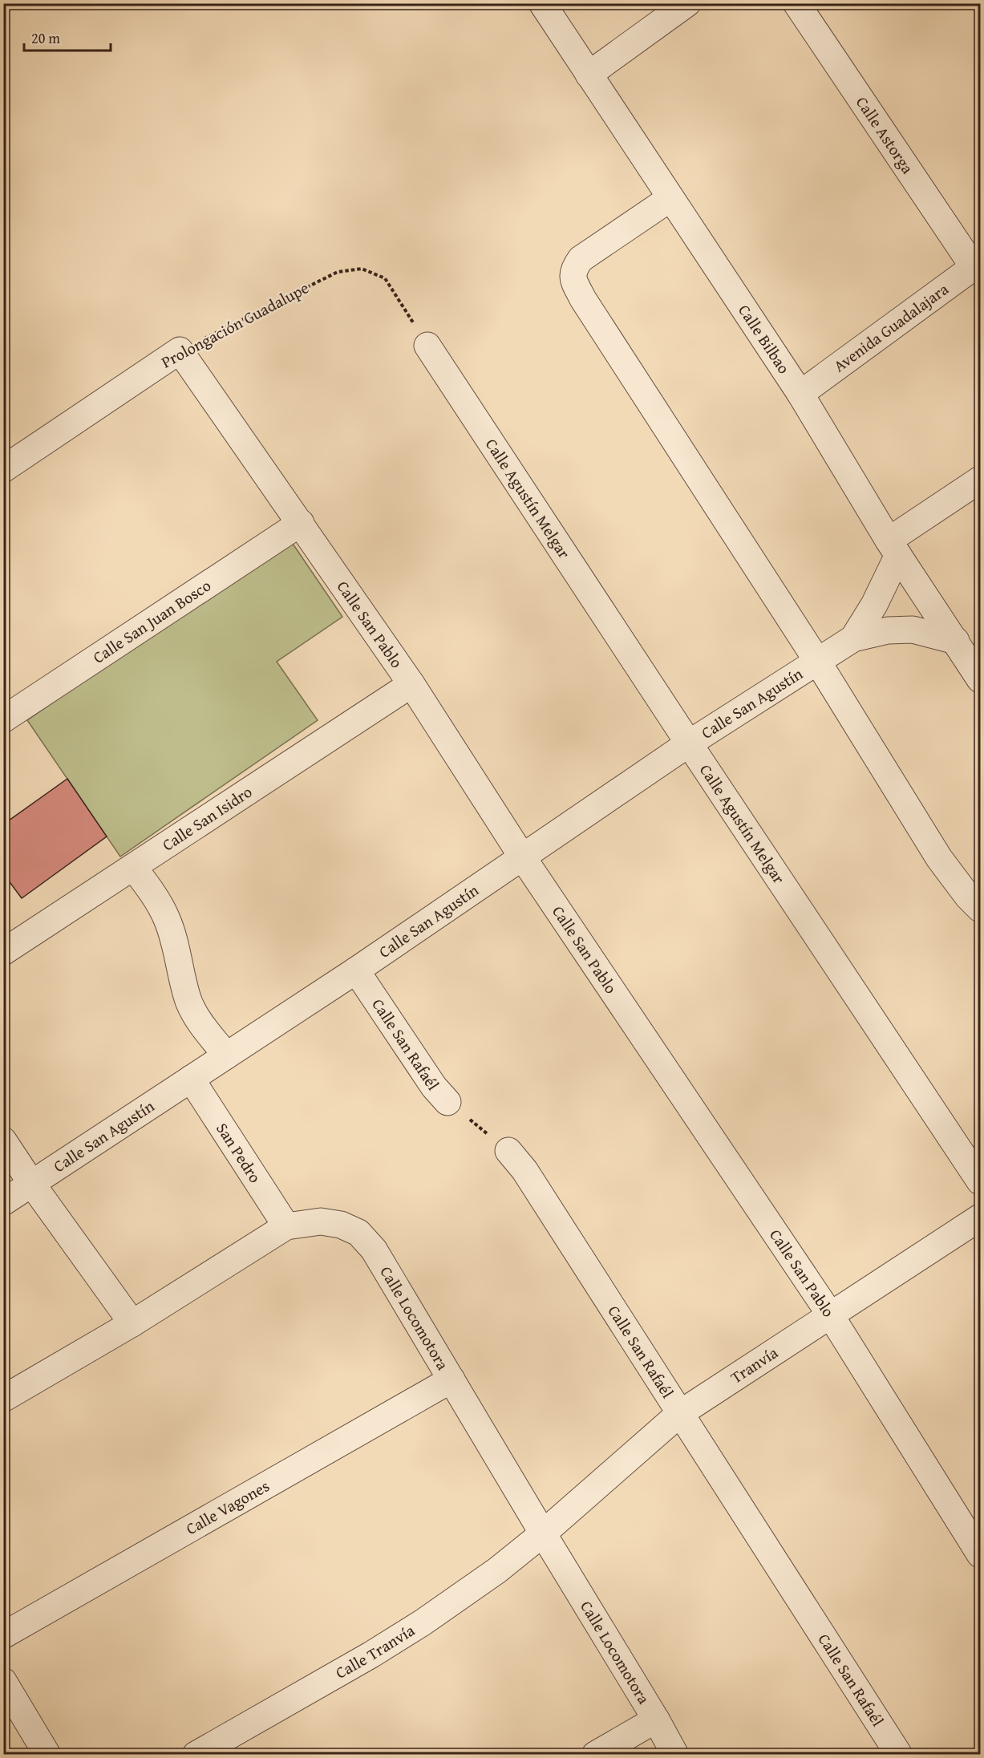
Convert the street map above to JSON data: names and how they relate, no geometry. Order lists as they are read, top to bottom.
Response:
{
  "streets": {
    "street": [
      "Calle Astorga",
      "Prolongación Guadalupe",
      "Avenida Guadalajara",
      "Calle Bilbao",
      "Calle Agustín Melgar",
      "Calle San Juan Bosco",
      "Calle San Pablo",
      "Calle San Agustín",
      "Calle San Isidro",
      "Calle San Rafaél",
      "San Pedro",
      "Calle Locomotora",
      "Tranvía",
      "Calle Vagones",
      "Calle Tranvía"
    ]
  },
  "crossings": [
    ["Calle Astorga", "Avenida Guadalajara"],
    ["Prolongación Guadalupe", "Calle Agustín Melgar"],
    ["Prolongación Guadalupe", "Calle San Pablo"],
    ["Avenida Guadalajara", "Calle Bilbao"],
    ["Calle Bilbao", "Calle San Agustín"],
    ["Calle Agustín Melgar", "Calle San Agustín"],
    ["Calle San Juan Bosco", "Calle San Pablo"],
    ["Calle San Pablo", "Calle San Agustín"],
    ["Calle San Pablo", "Calle San Isidro"],
    ["Calle San Pablo", "Tranvía"],
    ["Calle San Agustín", "Calle San Rafaél"],
    ["Calle San Agustín", "San Pedro"],
    ["Calle San Rafaél", "Tranvía"],
    ["San Pedro", "Calle Locomotora"],
    ["Calle Locomotora", "Tranvía"],
    ["Calle Locomotora", "Calle Vagones"],
    ["Calle Locomotora", "Calle Tranvía"],
    ["Tranvía", "Calle Tranvía"]
  ],
  "scale_bar": "20 m"
}
